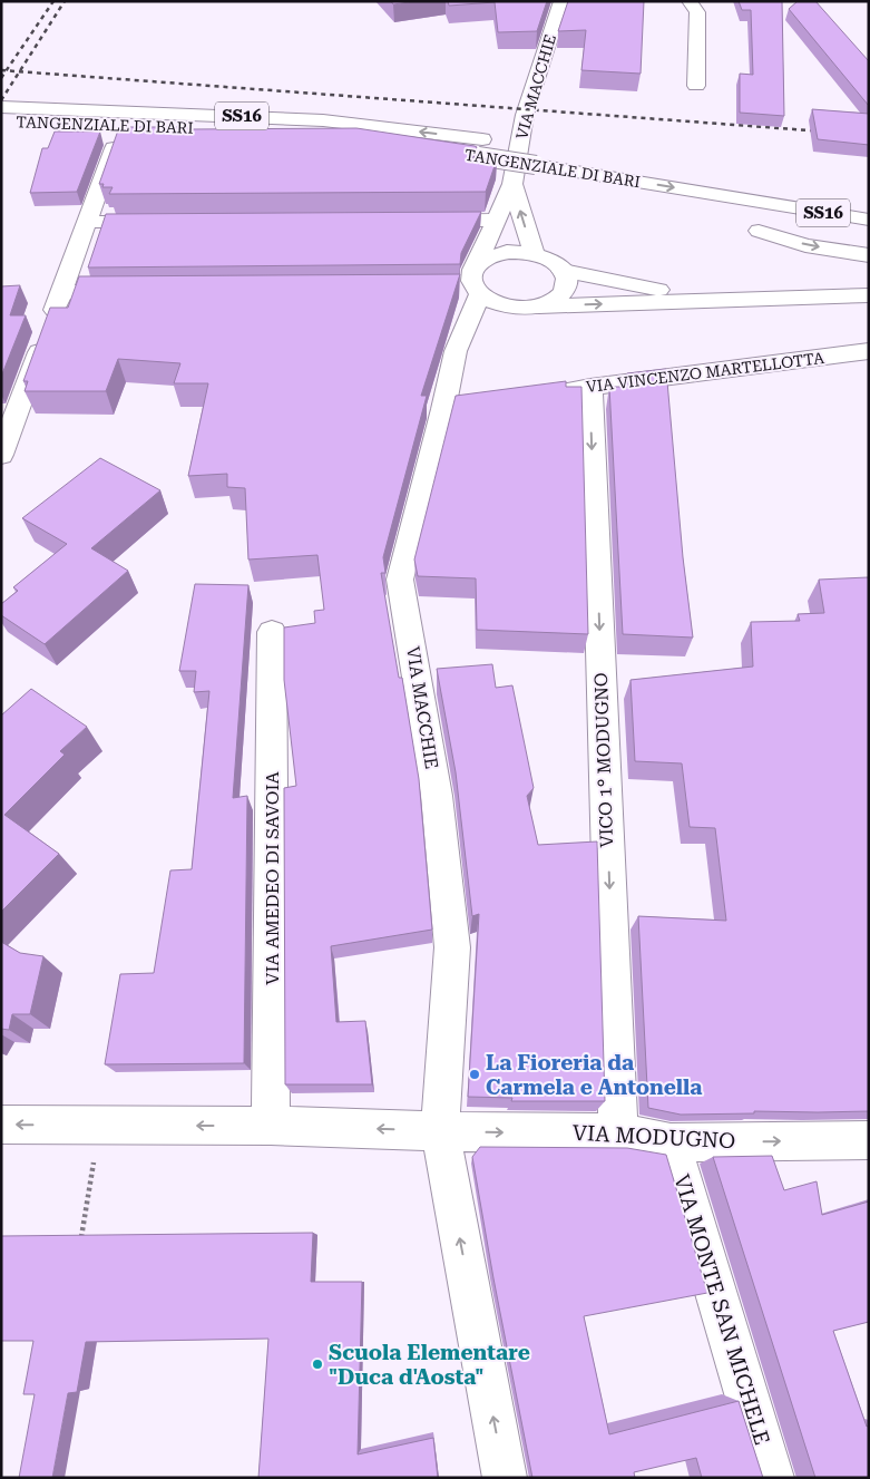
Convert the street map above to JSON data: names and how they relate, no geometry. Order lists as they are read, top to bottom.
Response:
{
  "streets": {
    "main road": [
      "VIA MACCHIE",
      "SS16",
      "TANGENZIALE DI BARI",
      "VIA VINCENZO MARTELLOTTA",
      "VICO 1° MODUGNO",
      "VIA AMEDEO DI SAVOIA",
      "VIA MODUGNO",
      "VIA MONTE SAN MICHELE"
    ]
  },
  "crossings": [
    ["VIA MACCHIE", "VIA MODUGNO"],
    ["VIA VINCENZO MARTELLOTTA", "VICO 1° MODUGNO"],
    ["VICO 1° MODUGNO", "VIA MODUGNO"],
    ["VIA MODUGNO", "VIA MONTE SAN MICHELE"]
  ],
  "one_way": ["VICO 1° MODUGNO", "VIA MODUGNO"],
  "places": ["La Fioreria da Carmela e Antonella", "Scuola Elementare \"Duca d'Aosta\""]
}
